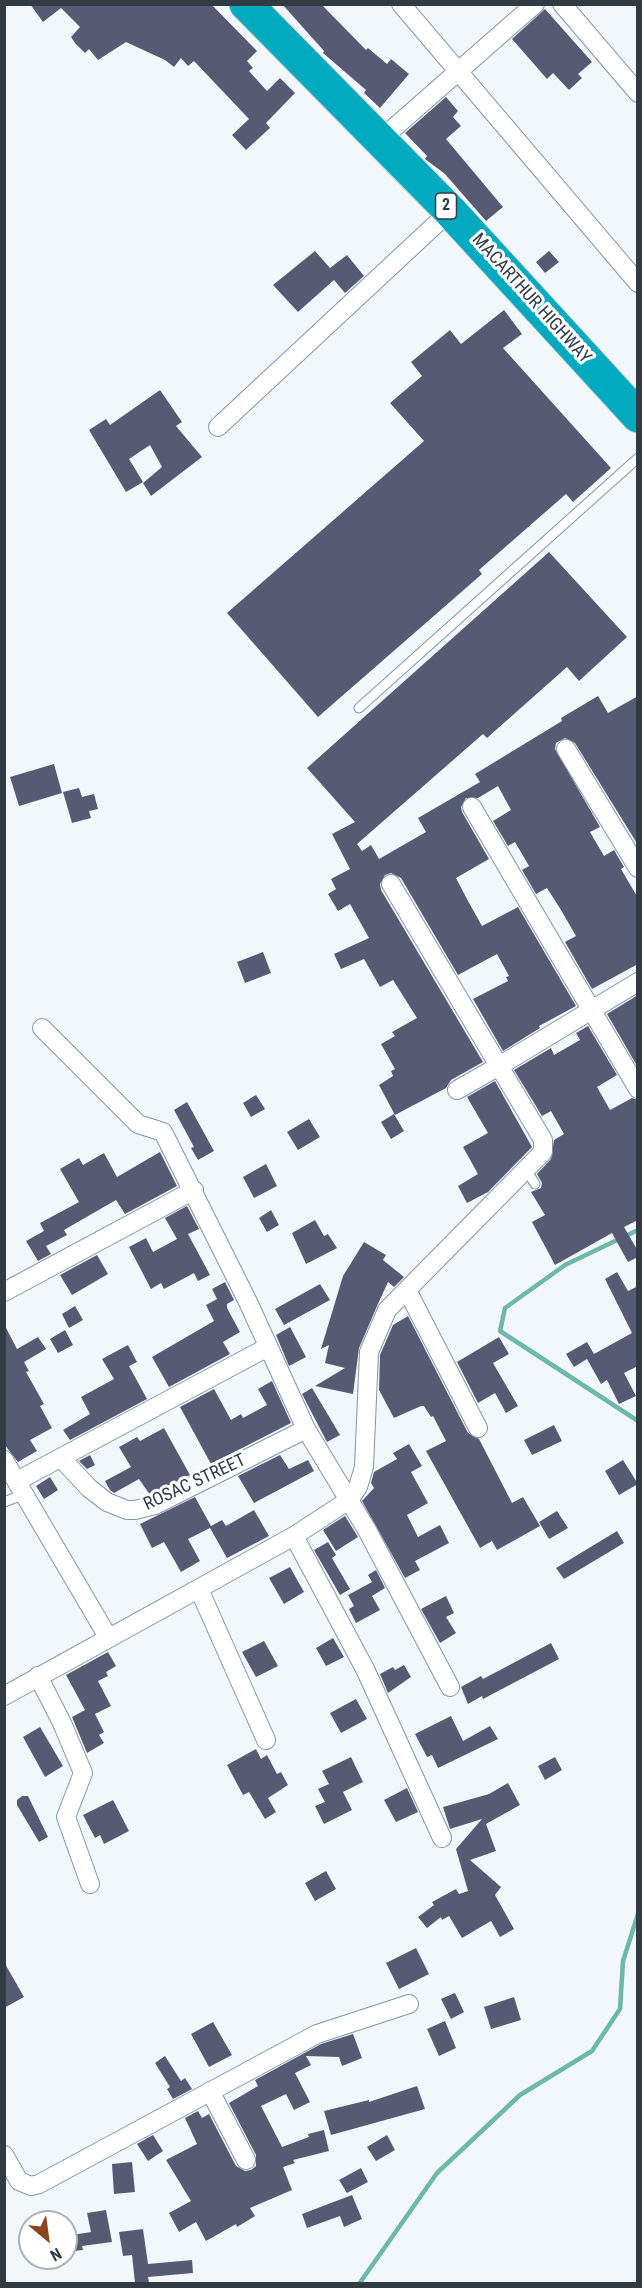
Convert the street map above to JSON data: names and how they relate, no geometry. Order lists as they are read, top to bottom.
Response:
{
  "streets": {
    "highway": ["2", "MACARTHUR HIGHWAY"],
    "street": ["ROSAC STREET"]
  },
  "north": "bottom right"
}
